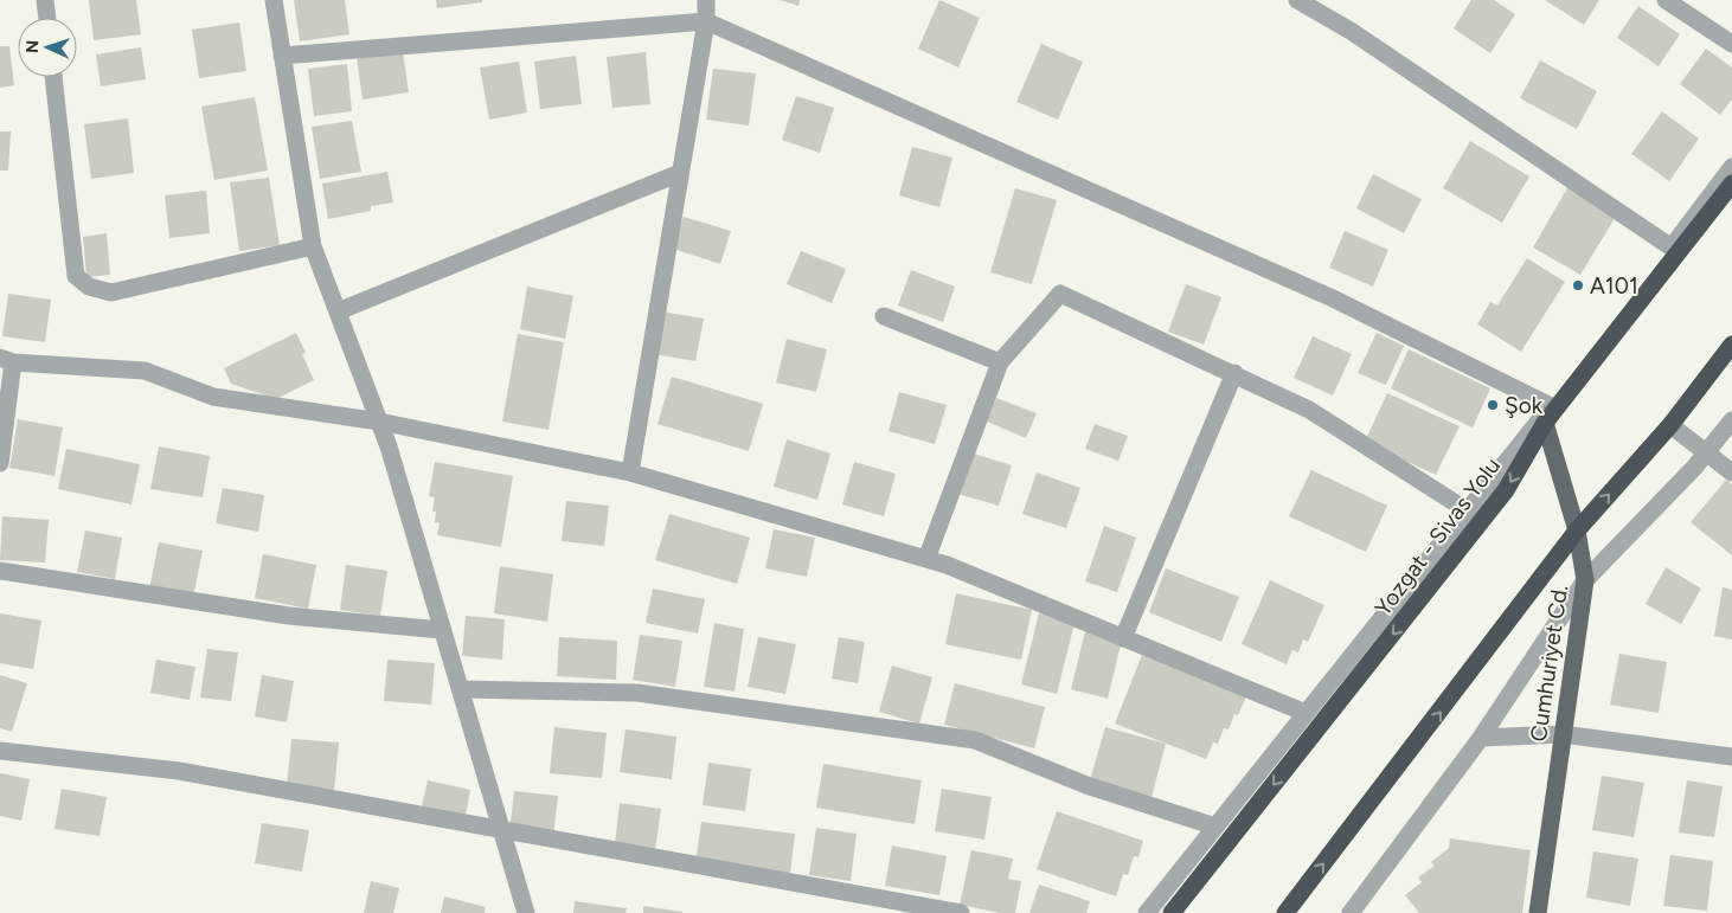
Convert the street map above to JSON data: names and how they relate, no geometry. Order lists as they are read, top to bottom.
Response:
{
  "streets": {
    "highway": ["Yozgat - Sivas Yolu"],
    "main road": ["Cumhuriyet Cd."]
  },
  "crossings": [
    ["Yozgat - Sivas Yolu", "Cumhuriyet Cd."]
  ],
  "places": ["A101", "Şok"],
  "north": "left"
}
